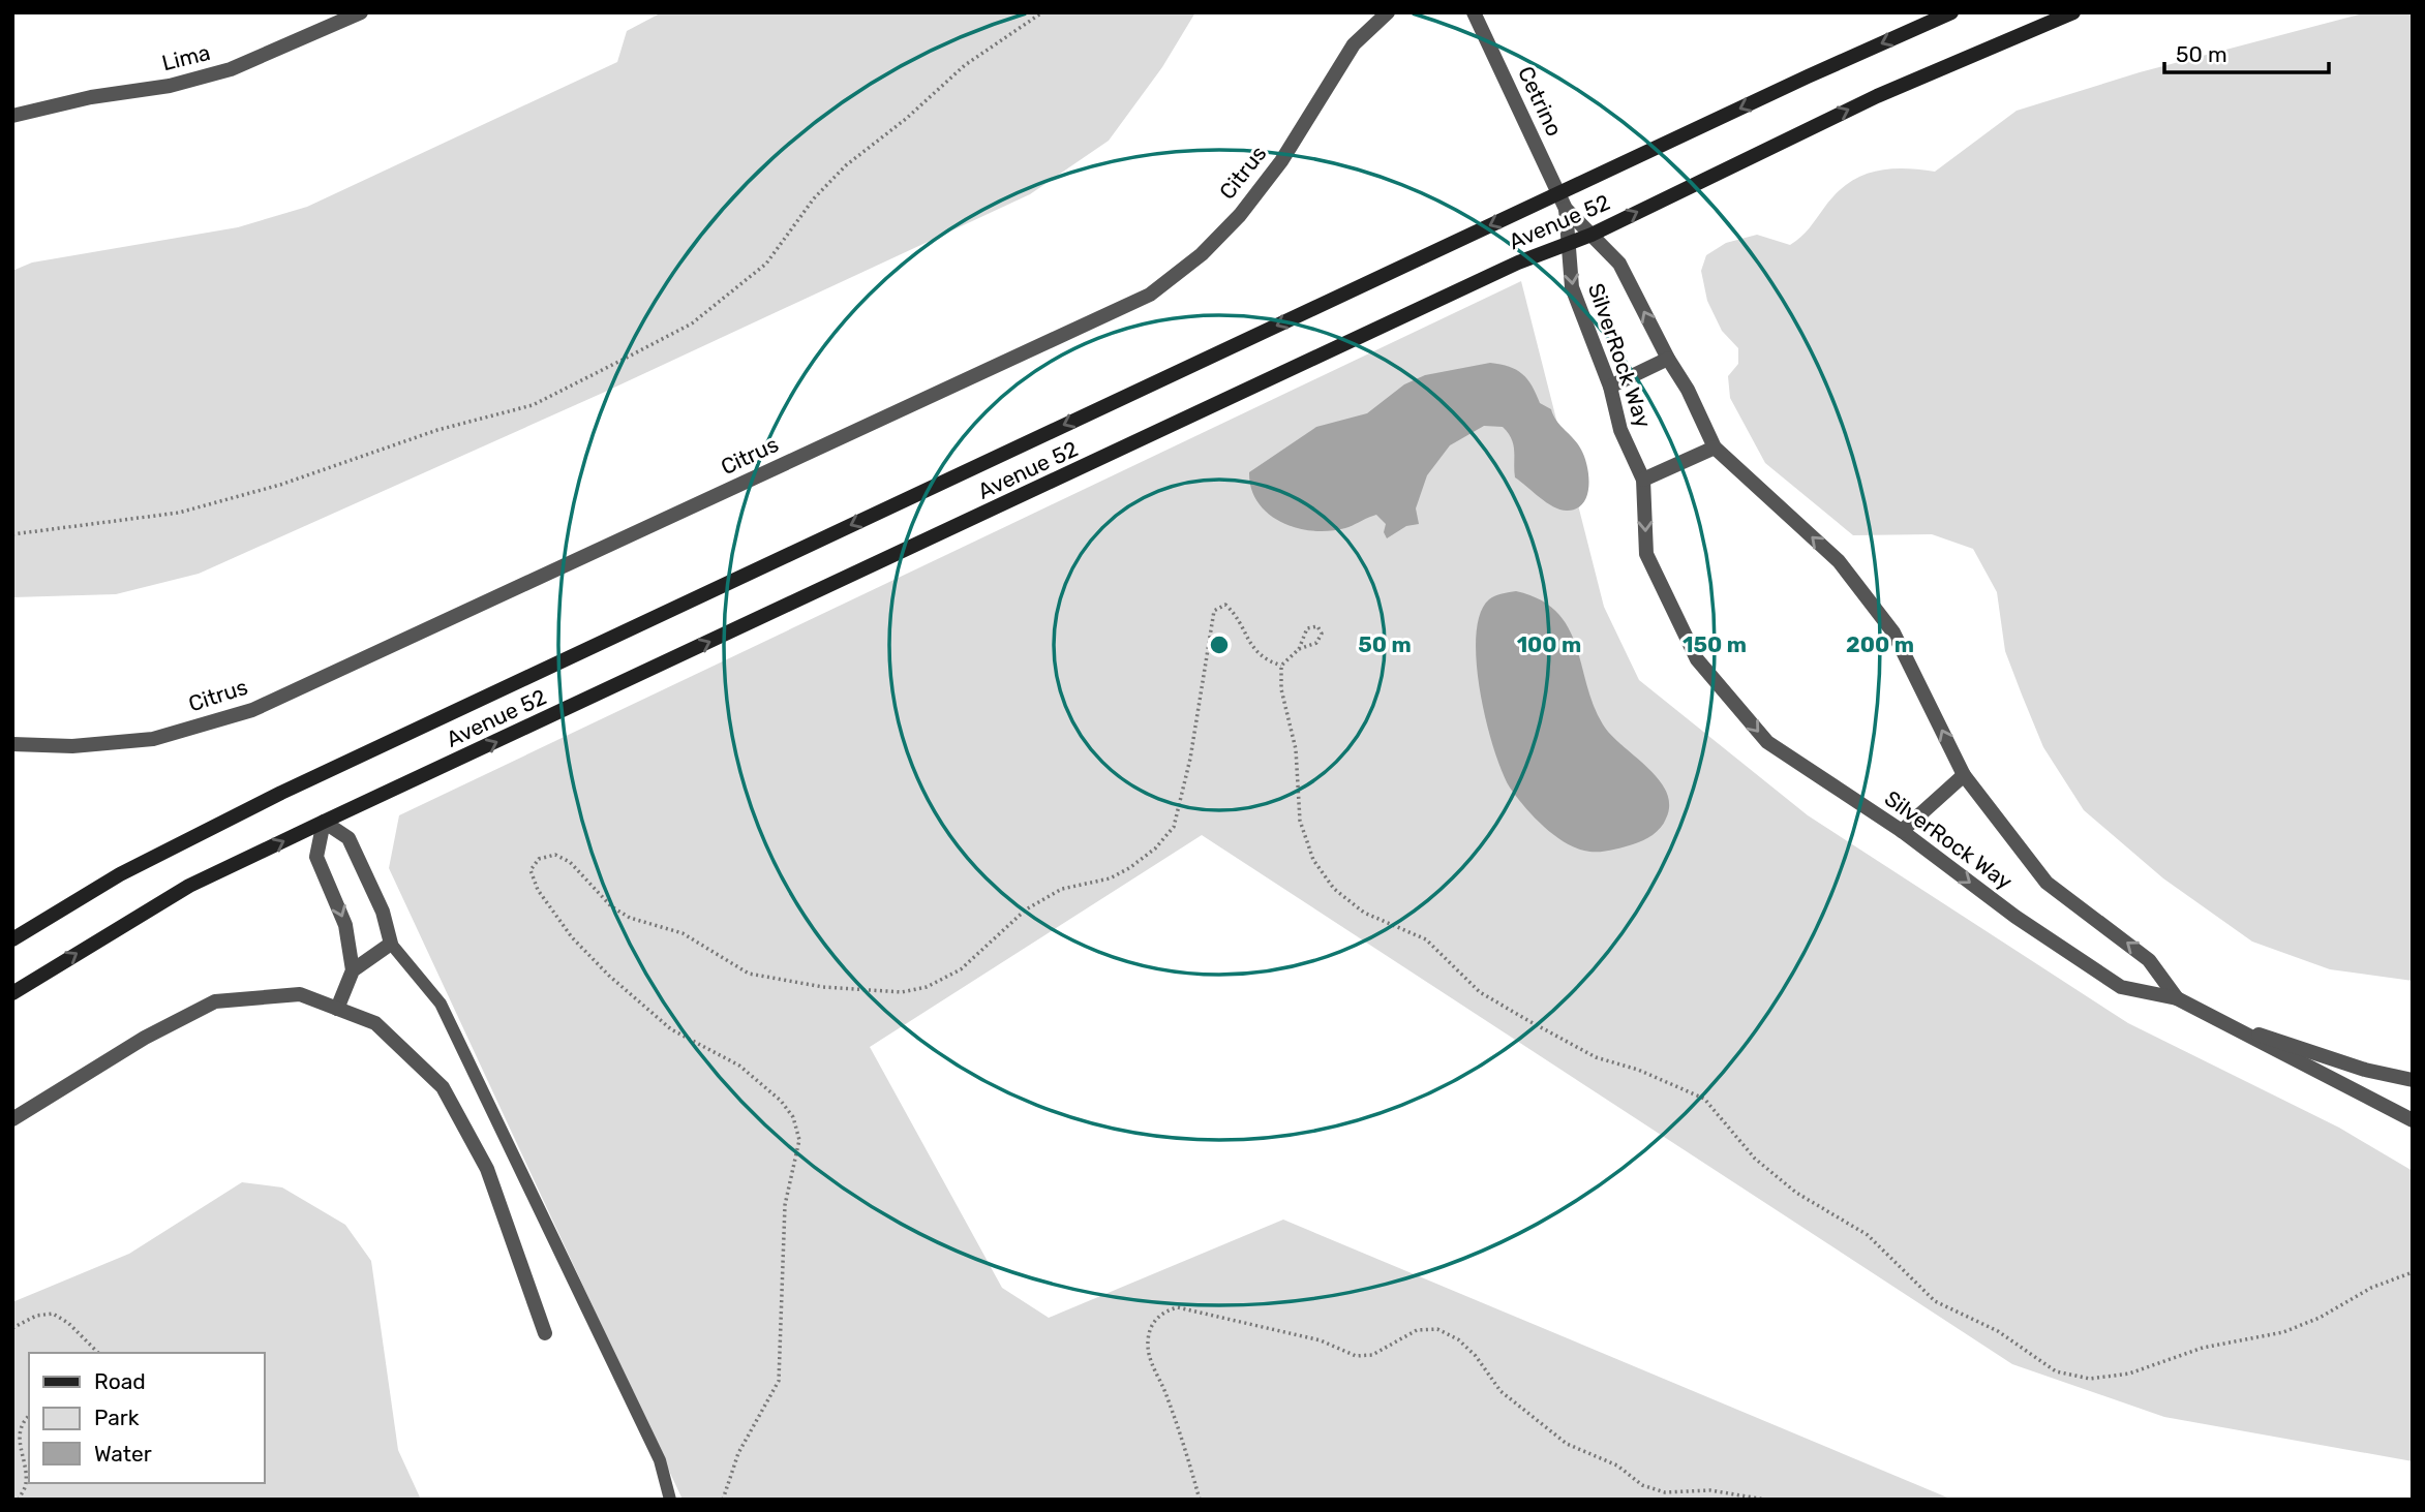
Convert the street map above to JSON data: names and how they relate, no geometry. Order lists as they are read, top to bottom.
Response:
{
  "streets": {
    "main road": ["Avenue 52"],
    "street": [
      "Lima",
      "Cetrino",
      "Citrus",
      "SilverRock Way"
    ]
  },
  "crossings": [
    ["Cetrino", "Avenue 52"],
    ["Cetrino", "SilverRock Way"],
    ["Avenue 52", "SilverRock Way"]
  ],
  "legend": ["Road", "Park", "Water"],
  "scale_bar": "50 m",
  "rings": [
    "50 m",
    "100 m",
    "150 m",
    "200 m"
  ]
}
